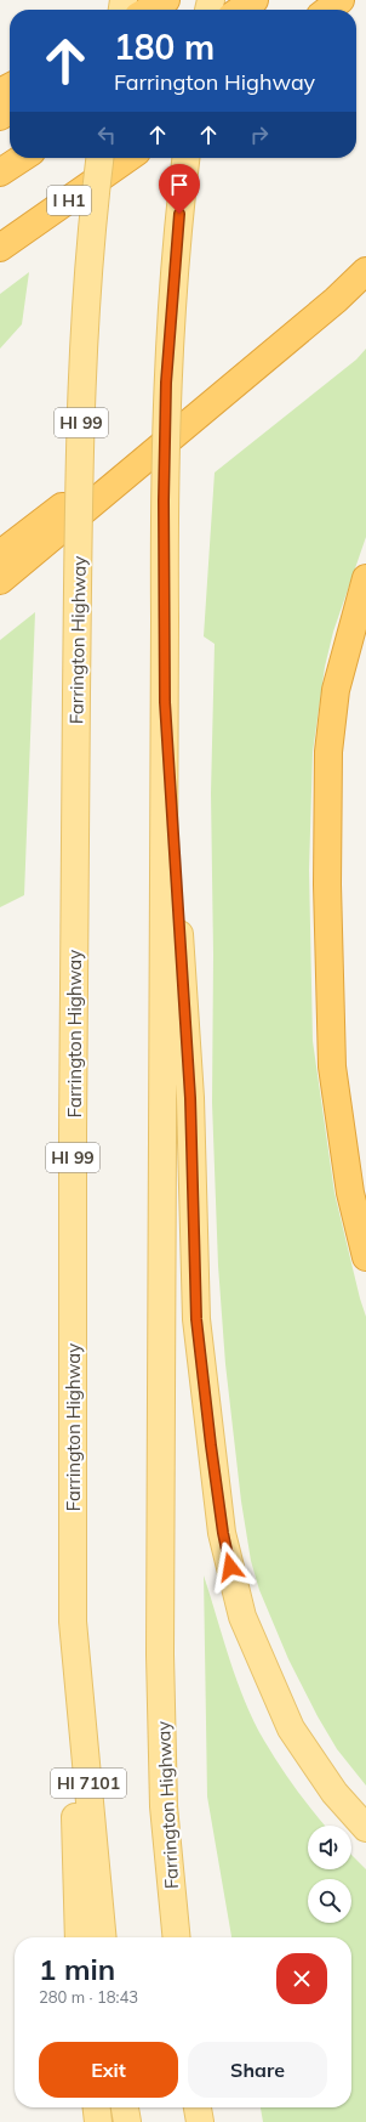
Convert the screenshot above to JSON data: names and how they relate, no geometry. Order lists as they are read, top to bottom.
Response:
{
  "streets": {
    "highway": ["I H1"],
    "main road": ["HI 99", "Farrington Highway", "HI 7101"]
  },
  "crossings": [
    ["HI 99", "Farrington Highway"]
  ],
  "page": {
    "turn": ["180 m", "Farrington Highway"],
    "heading": ["1 min", "280 m · 18:43"],
    "buttons": ["Exit", "Share"]
  }
}
